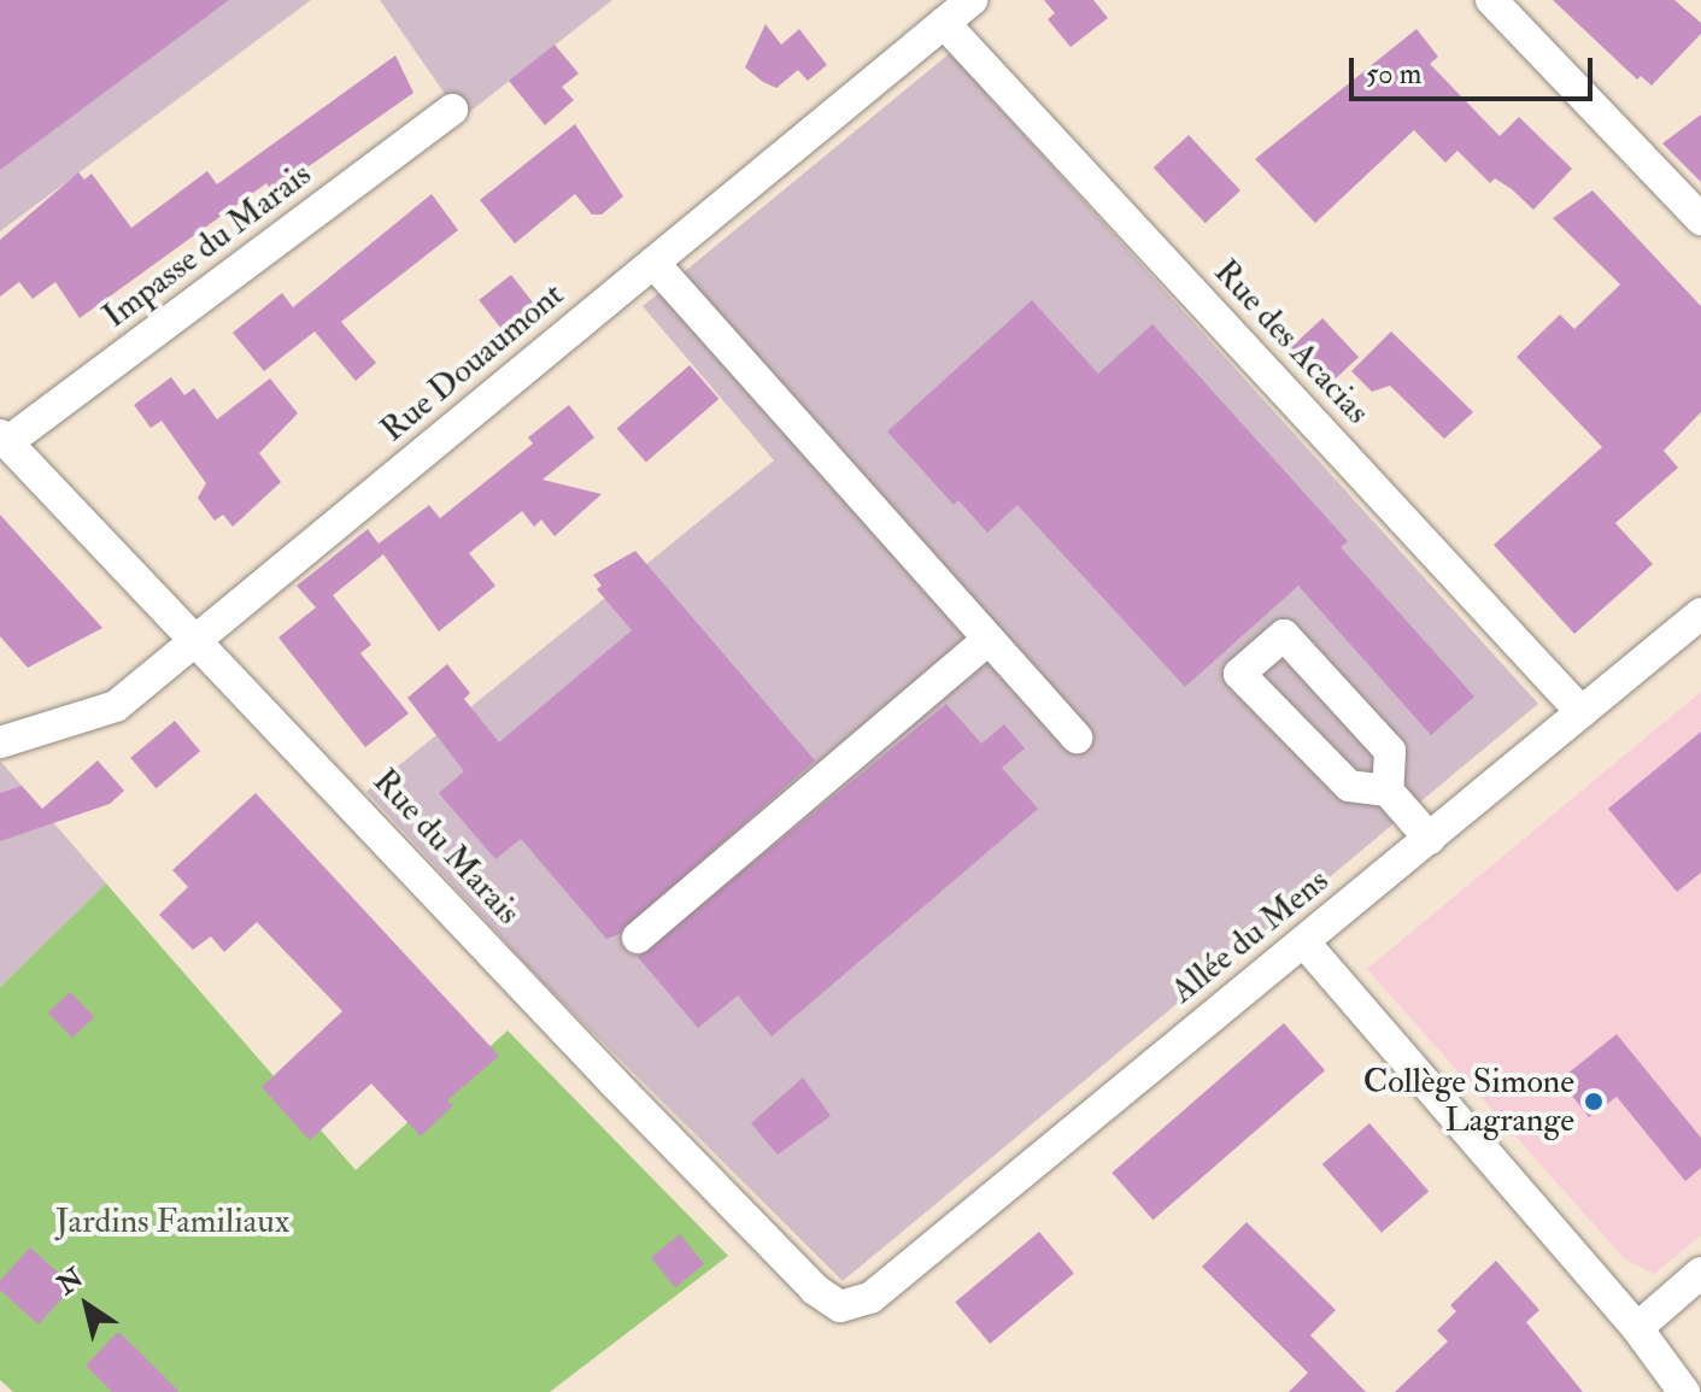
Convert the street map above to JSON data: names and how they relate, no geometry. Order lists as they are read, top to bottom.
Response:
{
  "streets": {
    "street": [
      "Impasse du Marais",
      "Rue des Acacias",
      "Rue Douaumont",
      "Rue du Marais",
      "Allée du Mens"
    ]
  },
  "crossings": [
    ["Impasse du Marais", "Rue du Marais"],
    ["Rue des Acacias", "Rue Douaumont"],
    ["Rue des Acacias", "Allée du Mens"],
    ["Rue Douaumont", "Rue du Marais"],
    ["Rue du Marais", "Allée du Mens"]
  ],
  "parks": ["Jardins Familiaux"],
  "places": ["Collège Simone Lagrange"],
  "scale_bar": "50 m",
  "north": "top left"
}
